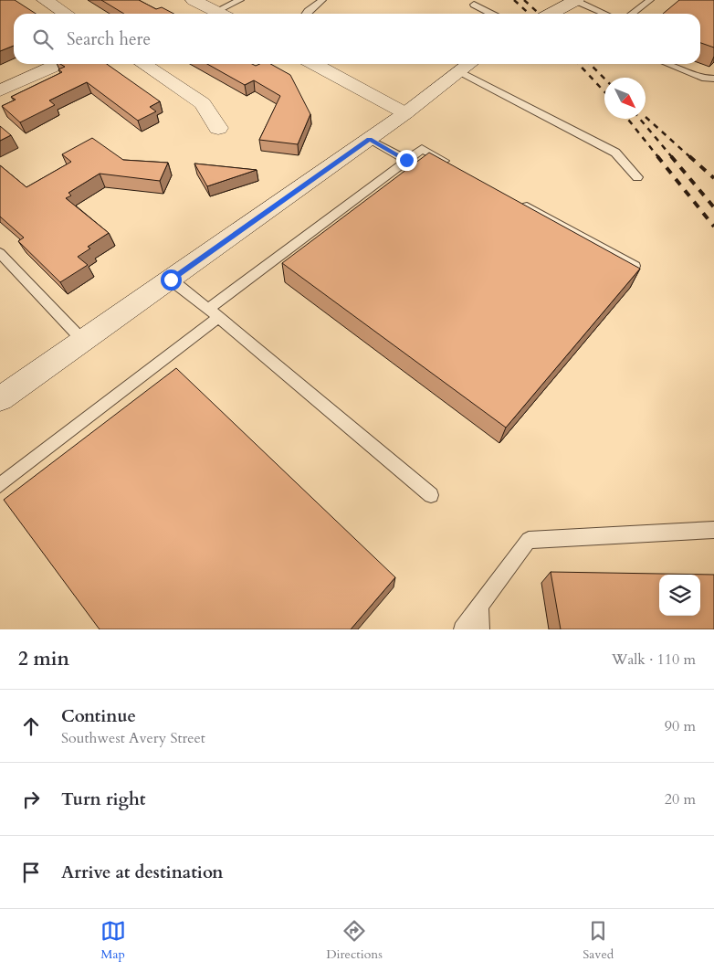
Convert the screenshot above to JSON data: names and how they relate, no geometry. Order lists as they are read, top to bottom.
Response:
{
  "north": "bottom right",
  "page": {
    "search": "Search here",
    "heading": ["2 min", "Walk · 110 m"],
    "list": [
      ["Continue", "Southwest Avery Street", "90 m"],
      ["Turn right", "20 m"],
      "Arrive at destination"
    ],
    "nav": ["Map", "Directions", "Saved"]
  }
}
